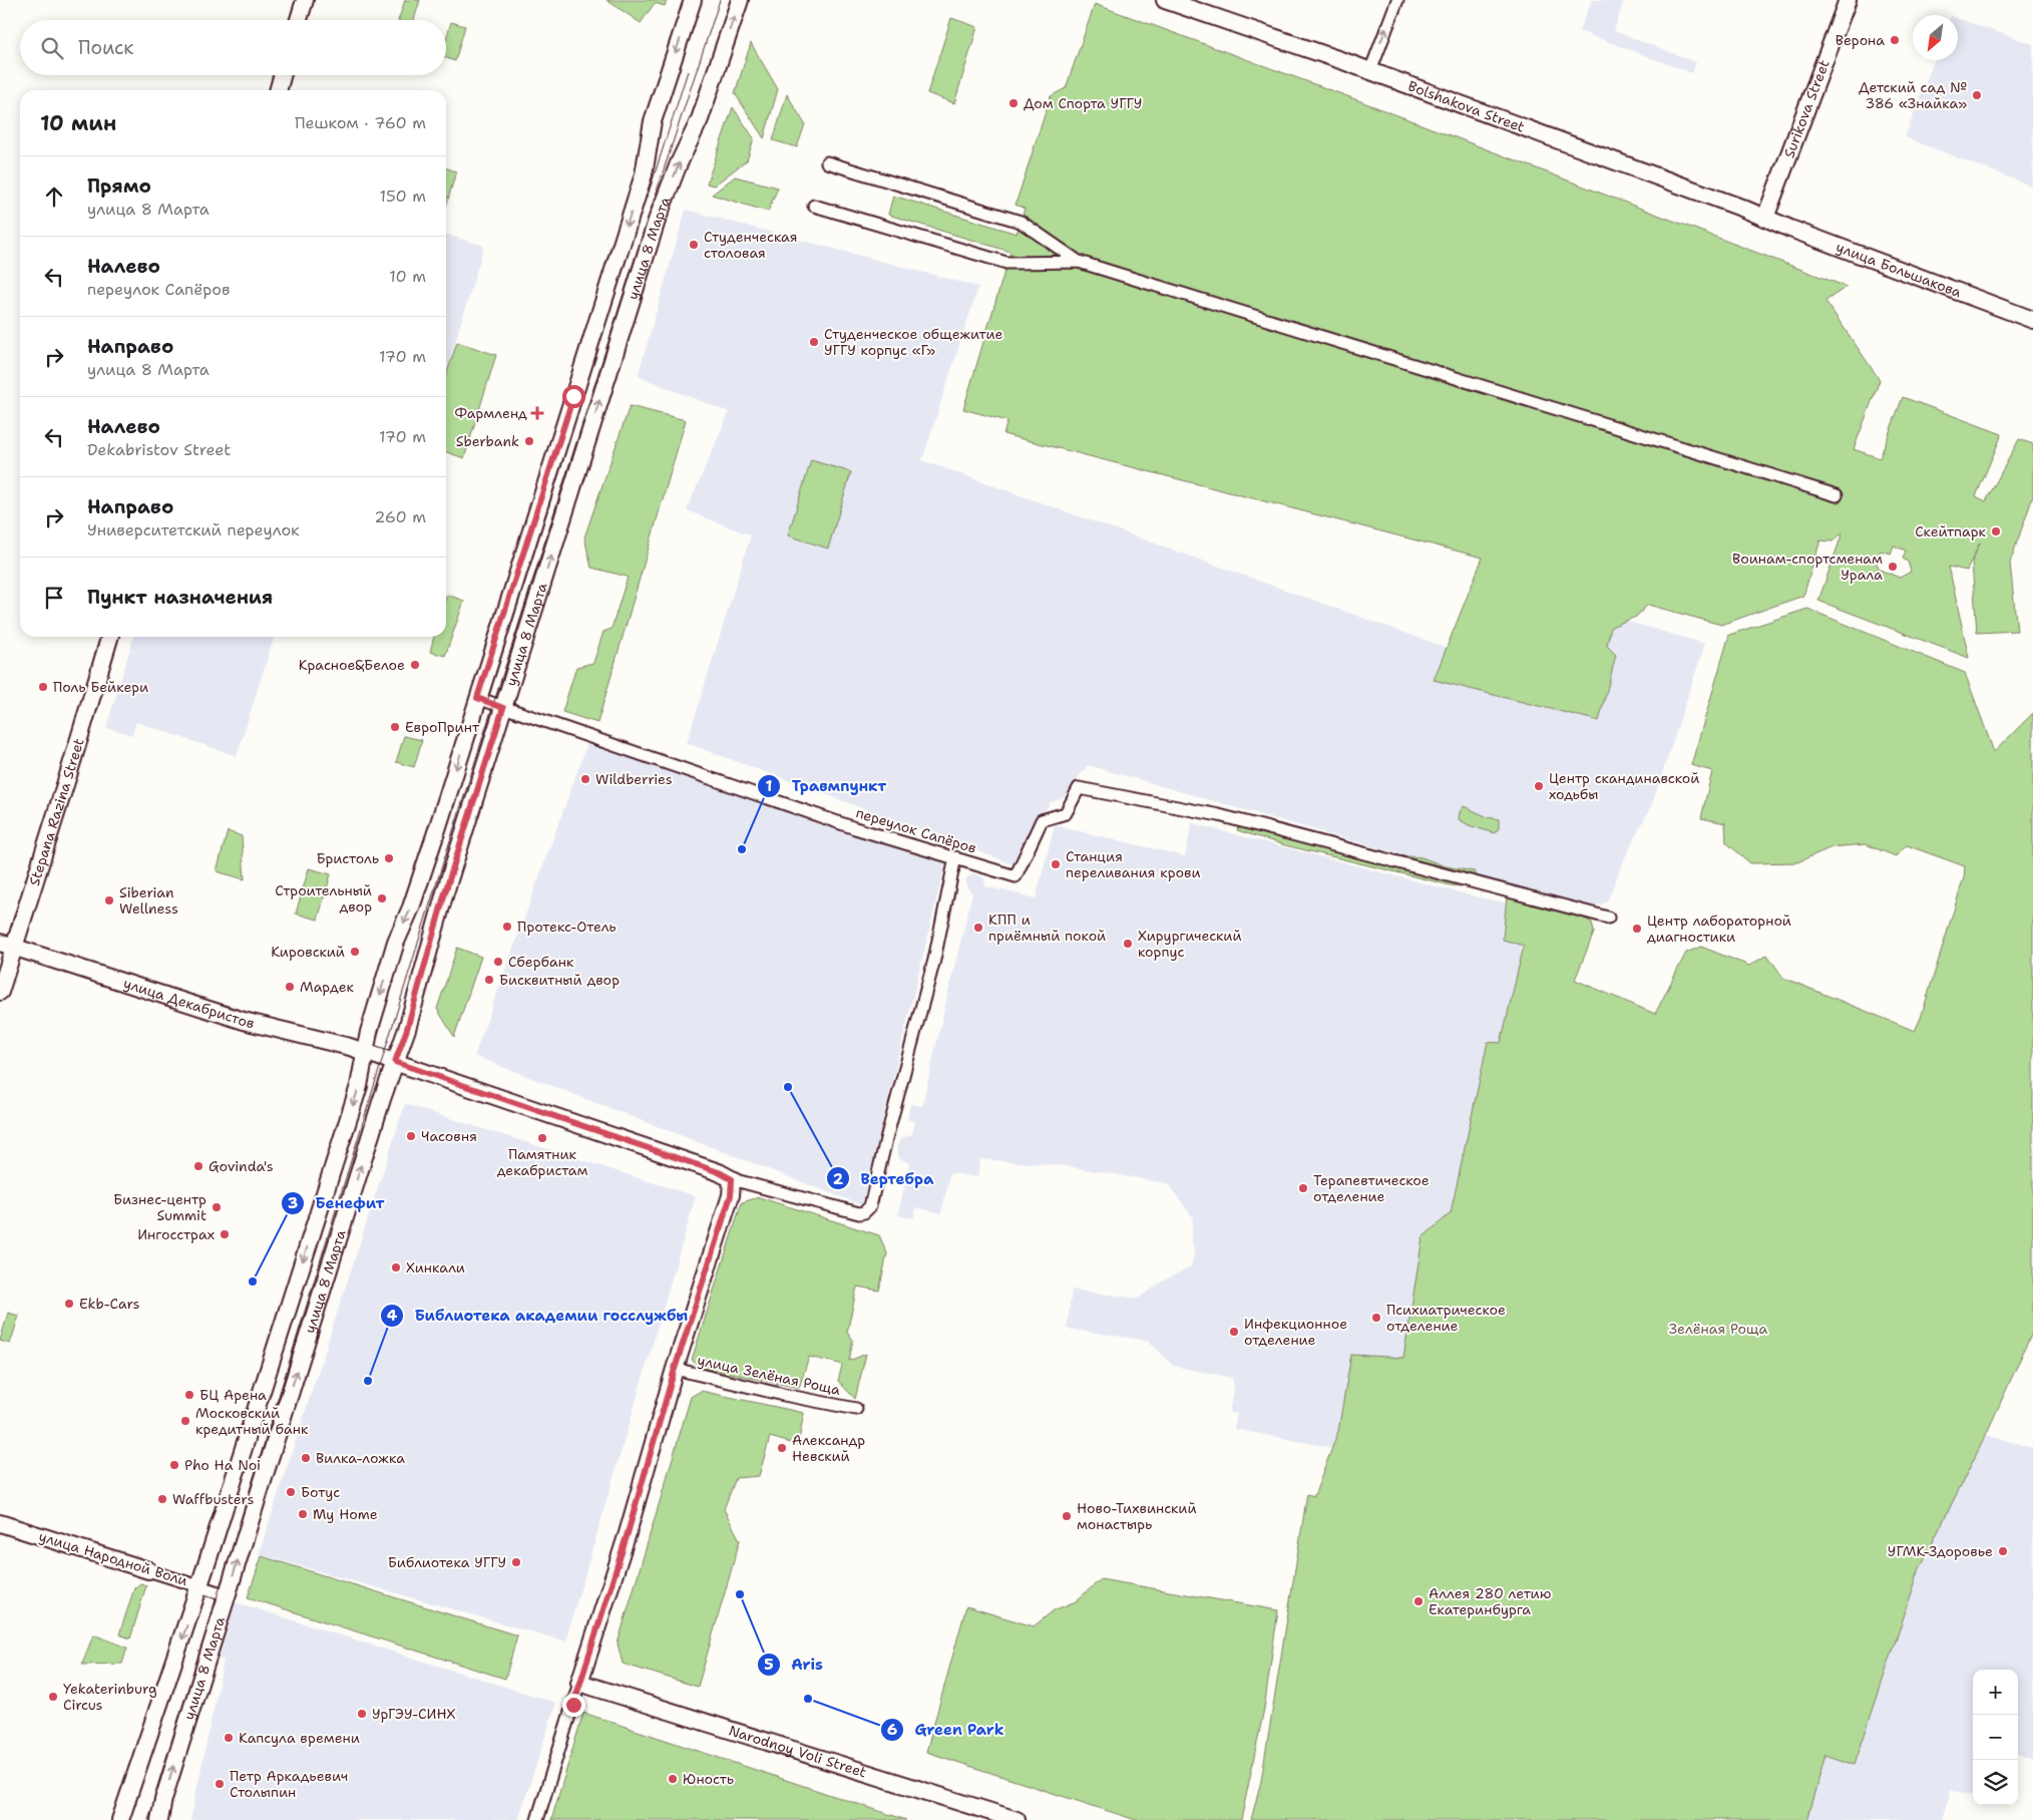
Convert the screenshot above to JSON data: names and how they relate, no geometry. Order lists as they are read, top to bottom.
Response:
{
  "streets": {
    "main road": [
      "Bolshakova Street",
      "Surikova Street",
      "улица 8 Марта",
      "улица Большакова",
      "Stepana Razina Street",
      "улица Декабристов",
      "улица Народной Воли",
      "Narodnoy Voli Street"
    ],
    "street": ["переулок Сапёров", "улица Зелёная Роща"]
  },
  "crossings": [
    ["Bolshakova Street", "Surikova Street"],
    ["Bolshakova Street", "улица Большакова"],
    ["Surikova Street", "улица Большакова"],
    ["улица 8 Марта", "переулок Сапёров"],
    ["улица 8 Марта", "улица Декабристов"],
    ["улица 8 Марта", "улица Народной Воли"],
    ["Stepana Razina Street", "улица Декабристов"]
  ],
  "parks": ["Зелёная Роща"],
  "places": {
    "other": [
      "Верона",
      "Детский сад № 386 «Знайка»",
      "Дом Спорта УГГУ",
      "Студенческая столовая",
      "Студенческое общежитие УГГУ корпус «Г»",
      "Sberbank",
      "Скейтпарк",
      "Воинам-спортсменам Урала",
      "Красное&Белое",
      "Поль Бейкери",
      "ЕвроПринт",
      "Wildberries",
      "Центр скандинавской ходьбы",
      "Травмпункт",
      "Бристоль",
      "Станция переливания крови",
      "Строительный двор",
      "Siberian Wellness",
      "Протекс-Отель",
      "КПП и приёмный покой",
      "Центр лабораторной диагностики",
      "Хирургический корпус",
      "Кировский",
      "Сбербанк",
      "Бисквитный двор",
      "Мардек",
      "Вертебра",
      "Часовня",
      "Памятник декабристам",
      "Govinda's",
      "Терапевтическое отделение",
      "Бизнес-центр Summit",
      "Ингосстрах",
      "Хинкали",
      "Бенефит",
      "Ekb-Cars",
      "Психиатрическое отделение",
      "Инфекционное отделение",
      "Библиотека академии госслужбы",
      "БЦ Арена",
      "Московский кредитный банк",
      "Александр Невский",
      "Вилка-ложка",
      "Pho Ha Noi",
      "Ботус",
      "Waffbusters",
      "My Home",
      "Ново-Тихвинский монастырь",
      "УГМК-Здоровье",
      "Библиотека УГГУ",
      "Aris",
      "Аллея 280 летию Екатеринбурга",
      "Yekaterinburg Circus",
      "Green Park",
      "УрГЭУ-СИНХ",
      "Капсула времени",
      "Юность",
      "Петр Аркадьевич Столыпин"
    ],
    "health": ["Фармленд"]
  },
  "north": "bottom left",
  "page": {
    "search": "Поиск",
    "heading": ["10 мин", "Пешком · 760 m"],
    "list": [
      ["Прямо", "улица 8 Марта", "150 m"],
      ["Налево", "переулок Сапёров", "10 m"],
      ["Направо", "улица 8 Марта", "170 m"],
      ["Налево", "Dekabristov Street", "170 m"],
      ["Направо", "Университетский переулок", "260 m"],
      "Пункт назначения"
    ],
    "map_buttons": ["+", "−"]
  }
}
